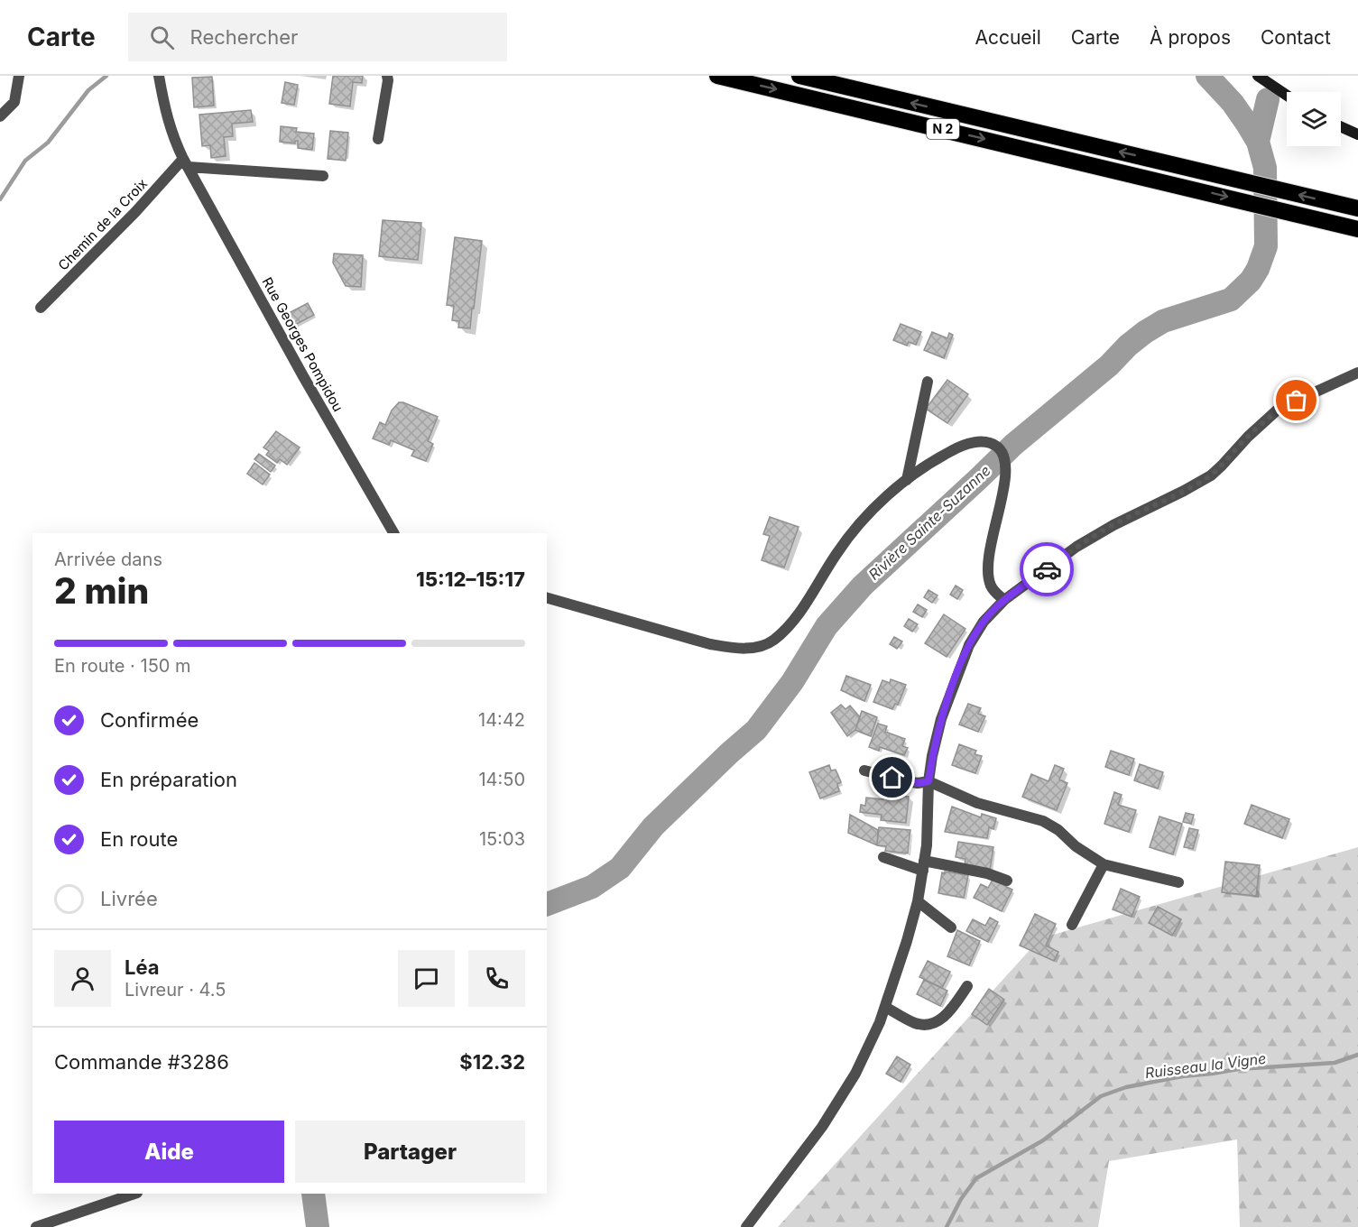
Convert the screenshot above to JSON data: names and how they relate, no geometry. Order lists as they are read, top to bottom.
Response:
{
  "streets": {
    "highway": ["N 2"],
    "street": ["Chemin de la Croix", "Rue Georges Pompidou"]
  },
  "crossings": [
    ["Chemin de la Croix", "Rue Georges Pompidou"]
  ],
  "water": ["Rivière Sainte-Suzanne", "Ruisseau la Vigne"],
  "page": {
    "header": "Carte",
    "search": "Rechercher",
    "nav": [
      "Accueil",
      "Carte",
      "À propos",
      "Contact"
    ],
    "heading": ["2 min", "Arrivée dans", "15:12–15:17"],
    "panel": [
      "Léa",
      "Livreur · 4.5",
      "Commande #3286",
      "$12.32"
    ],
    "bar": "En route · 150 m",
    "list": [
      ["Confirmée", "14:42"],
      ["En préparation", "14:50"],
      ["En route", "15:03"],
      "Livrée"
    ],
    "buttons": ["Aide", "Partager"]
  }
}
